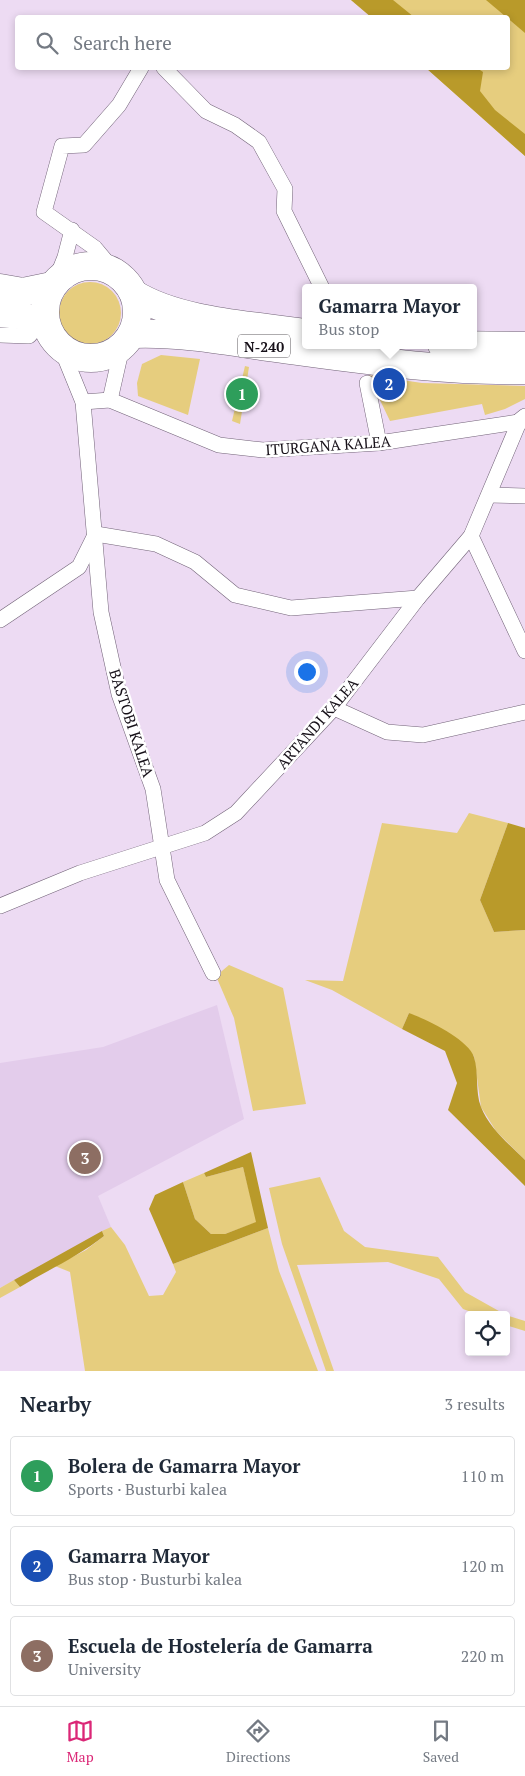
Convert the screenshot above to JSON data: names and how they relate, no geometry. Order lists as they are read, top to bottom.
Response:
{
  "streets": {
    "highway": ["N-240"],
    "street": ["ITURGANA KALEA", "BASTOBI KALEA", "ARTANDI KALEA"]
  },
  "crossings": [
    ["N-240", "BASTOBI KALEA"],
    ["ITURGANA KALEA", "BASTOBI KALEA"],
    ["ITURGANA KALEA", "ARTANDI KALEA"],
    ["BASTOBI KALEA", "ARTANDI KALEA"]
  ],
  "page": {
    "search": "Search here",
    "popup": ["Gamarra Mayor", "Bus stop"],
    "pins": ["2", "1", "3"],
    "heading": ["Nearby", "3 results"],
    "list": [
      {
        "mark": "1",
        "name": "Bolera de Gamarra Mayor",
        "note": "Sports · Busturbi kalea",
        "value": "110 m"
      },
      {
        "mark": "2",
        "name": "Gamarra Mayor",
        "note": "Bus stop · Busturbi kalea",
        "value": "120 m"
      },
      {
        "mark": "3",
        "name": "Escuela de Hostelería de Gamarra",
        "note": "University",
        "value": "220 m"
      }
    ],
    "nav": ["Map", "Directions", "Saved"]
  }
}
